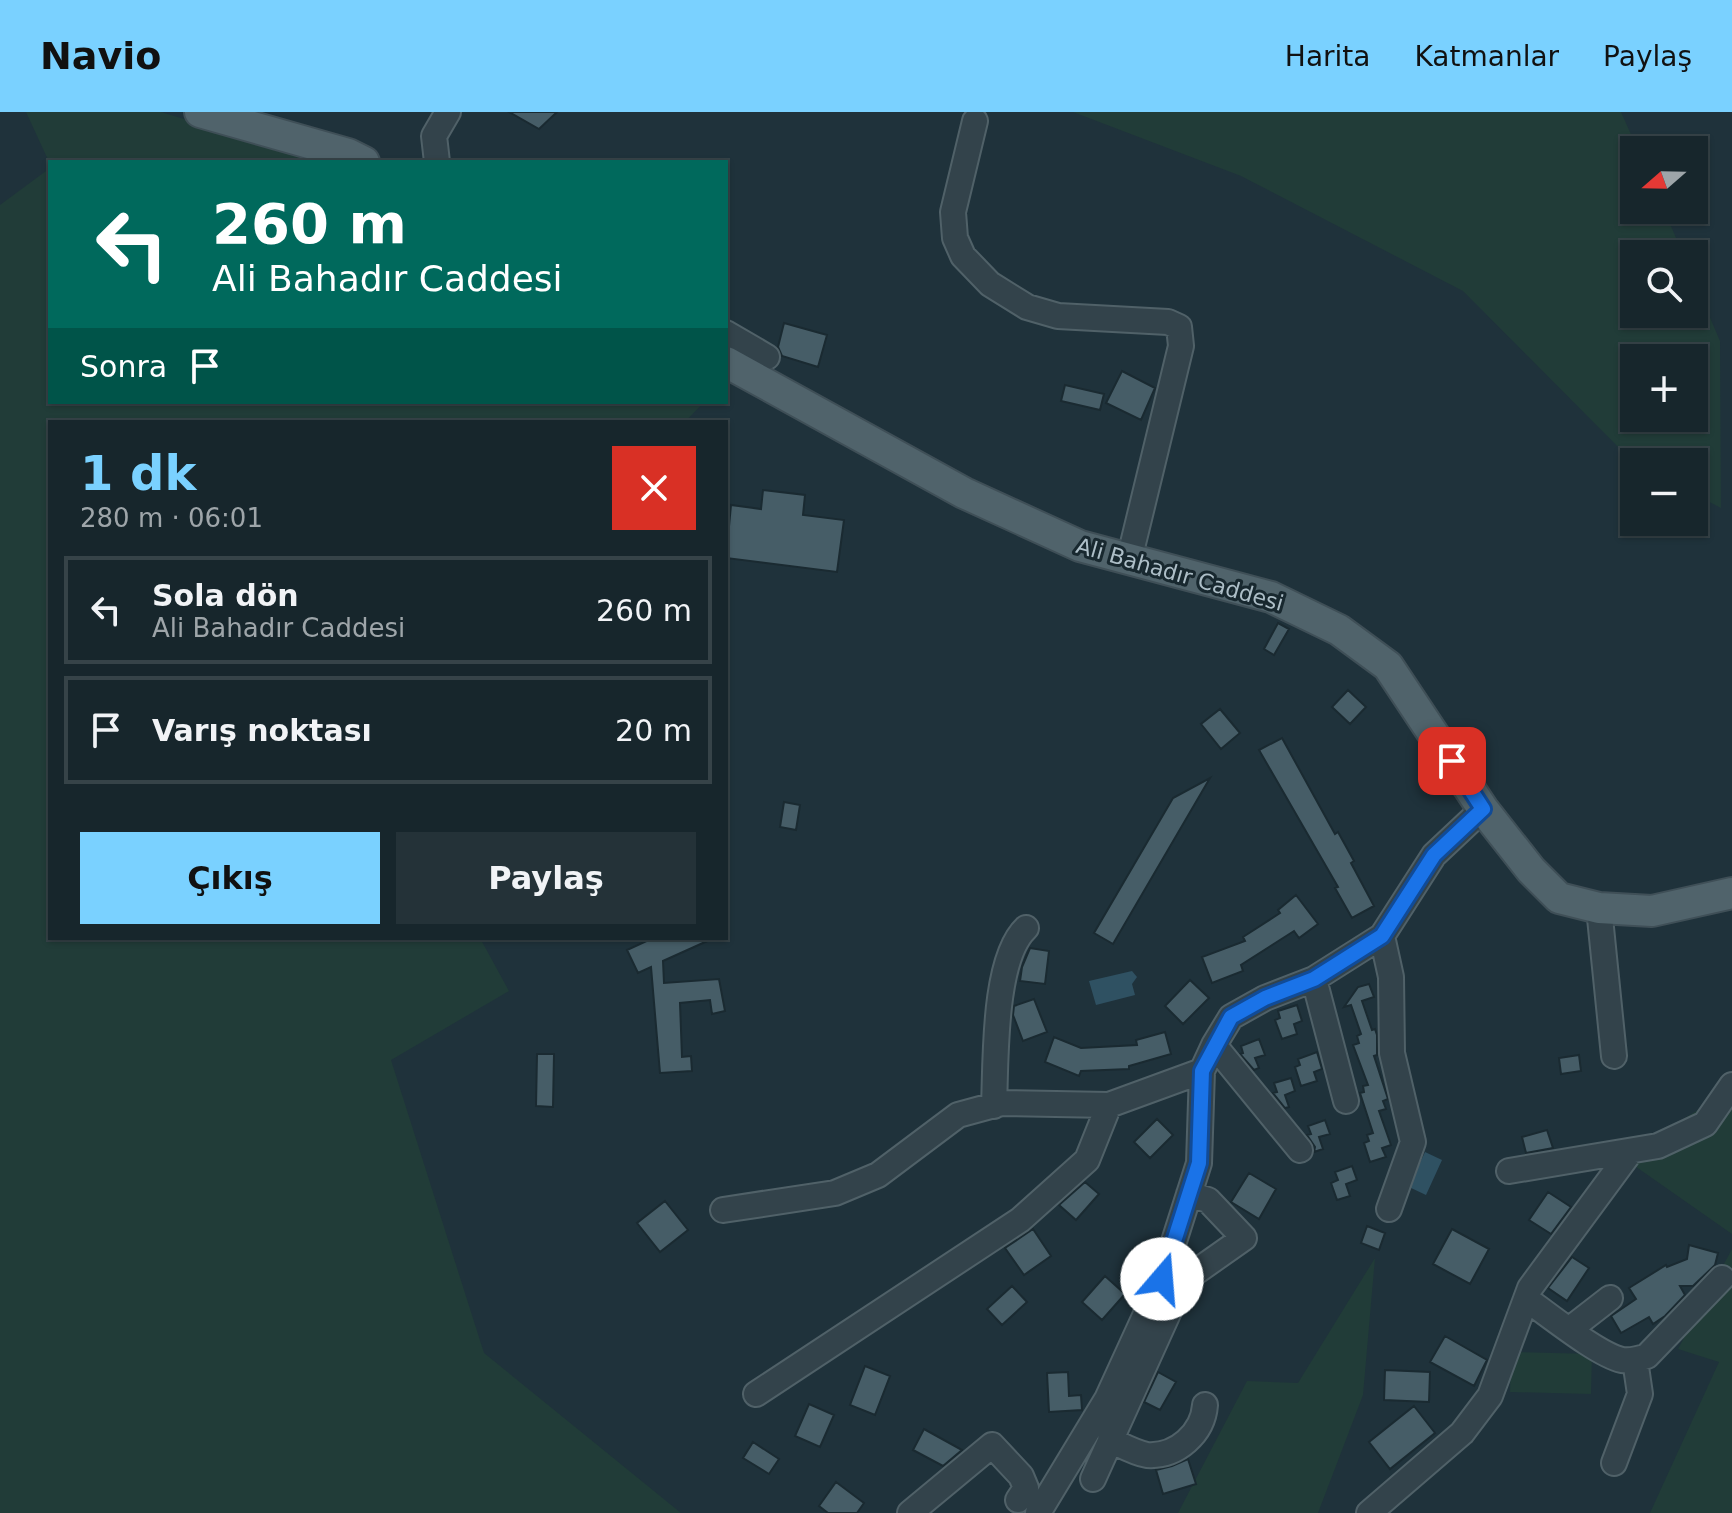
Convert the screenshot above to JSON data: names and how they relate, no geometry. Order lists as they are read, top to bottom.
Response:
{
  "streets": {
    "main road": ["Ali Bahadır Caddesi"]
  },
  "north": "left",
  "page": {
    "header": "Navio",
    "nav": ["Harita", "Katmanlar", "Paylaş"],
    "map_buttons": ["+", "−"],
    "turn": ["260 m", "Ali Bahadır Caddesi"],
    "then": "Sonra",
    "heading": ["1 dk", "280 m · 06:01"],
    "list": [
      {
        "name": "Sola dön",
        "note": "Ali Bahadır Caddesi",
        "value": "260 m"
      },
      {
        "name": "Varış noktası",
        "value": "20 m"
      }
    ],
    "buttons": ["Çıkış", "Paylaş"]
  }
}
